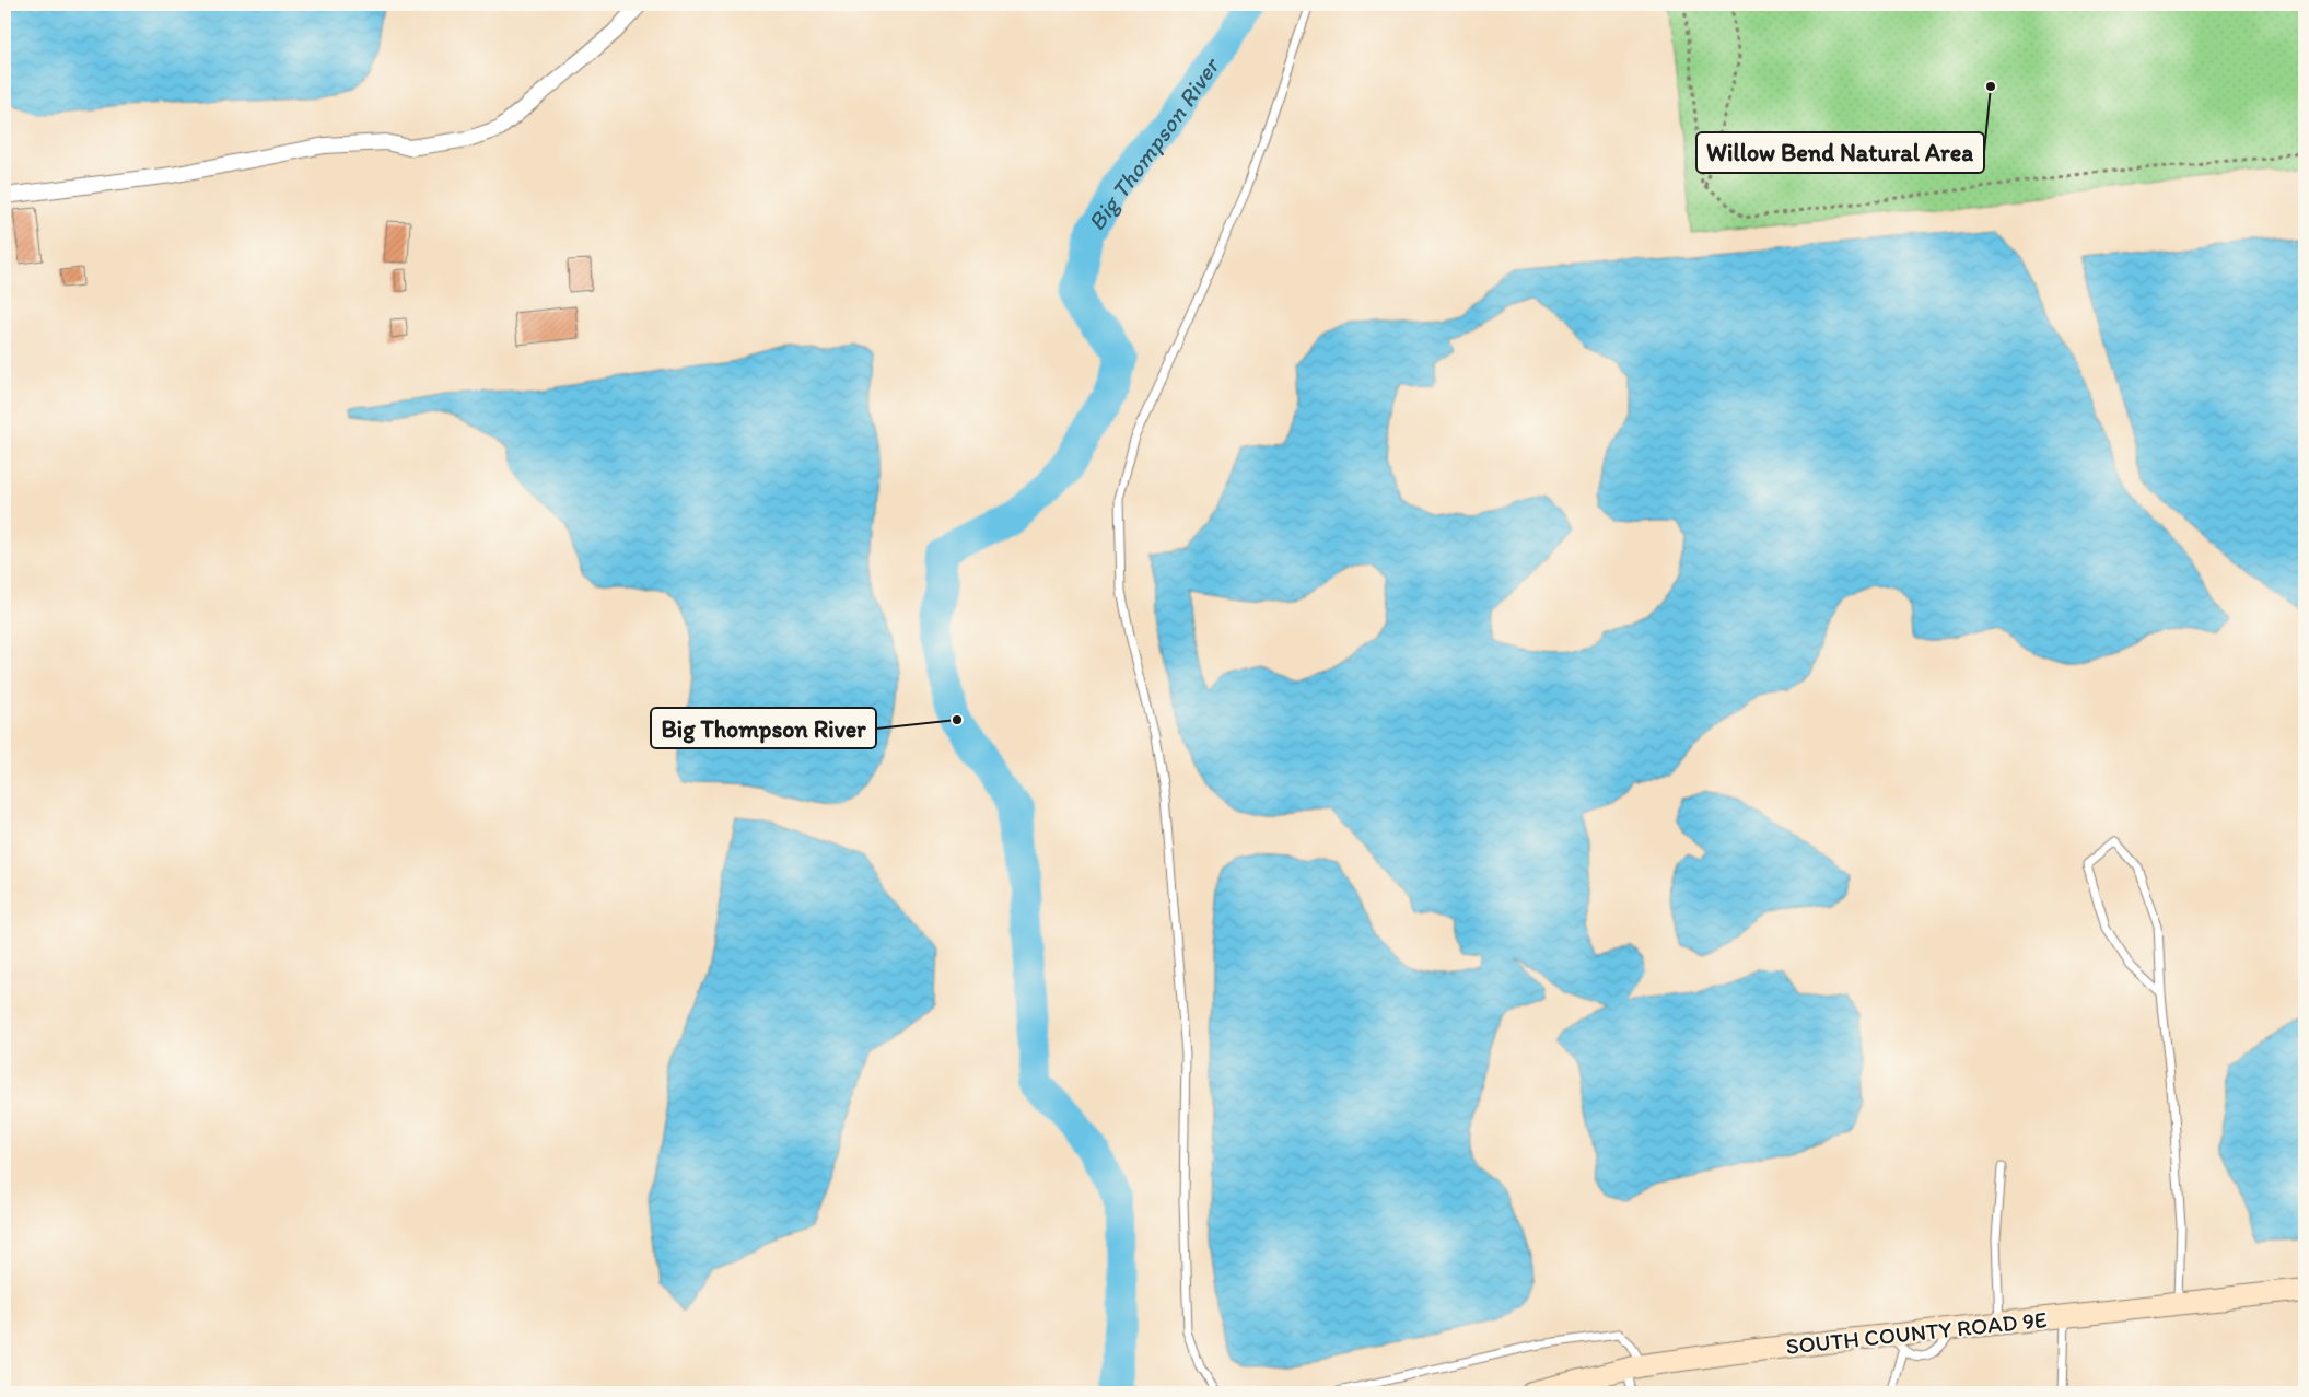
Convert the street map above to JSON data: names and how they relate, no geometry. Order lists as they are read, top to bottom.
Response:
{
  "streets": {
    "street": ["SOUTH COUNTY ROAD 9E"]
  },
  "water": ["Big Thompson River"],
  "places": ["Willow Bend Natural Area", "Big Thompson River"]
}
